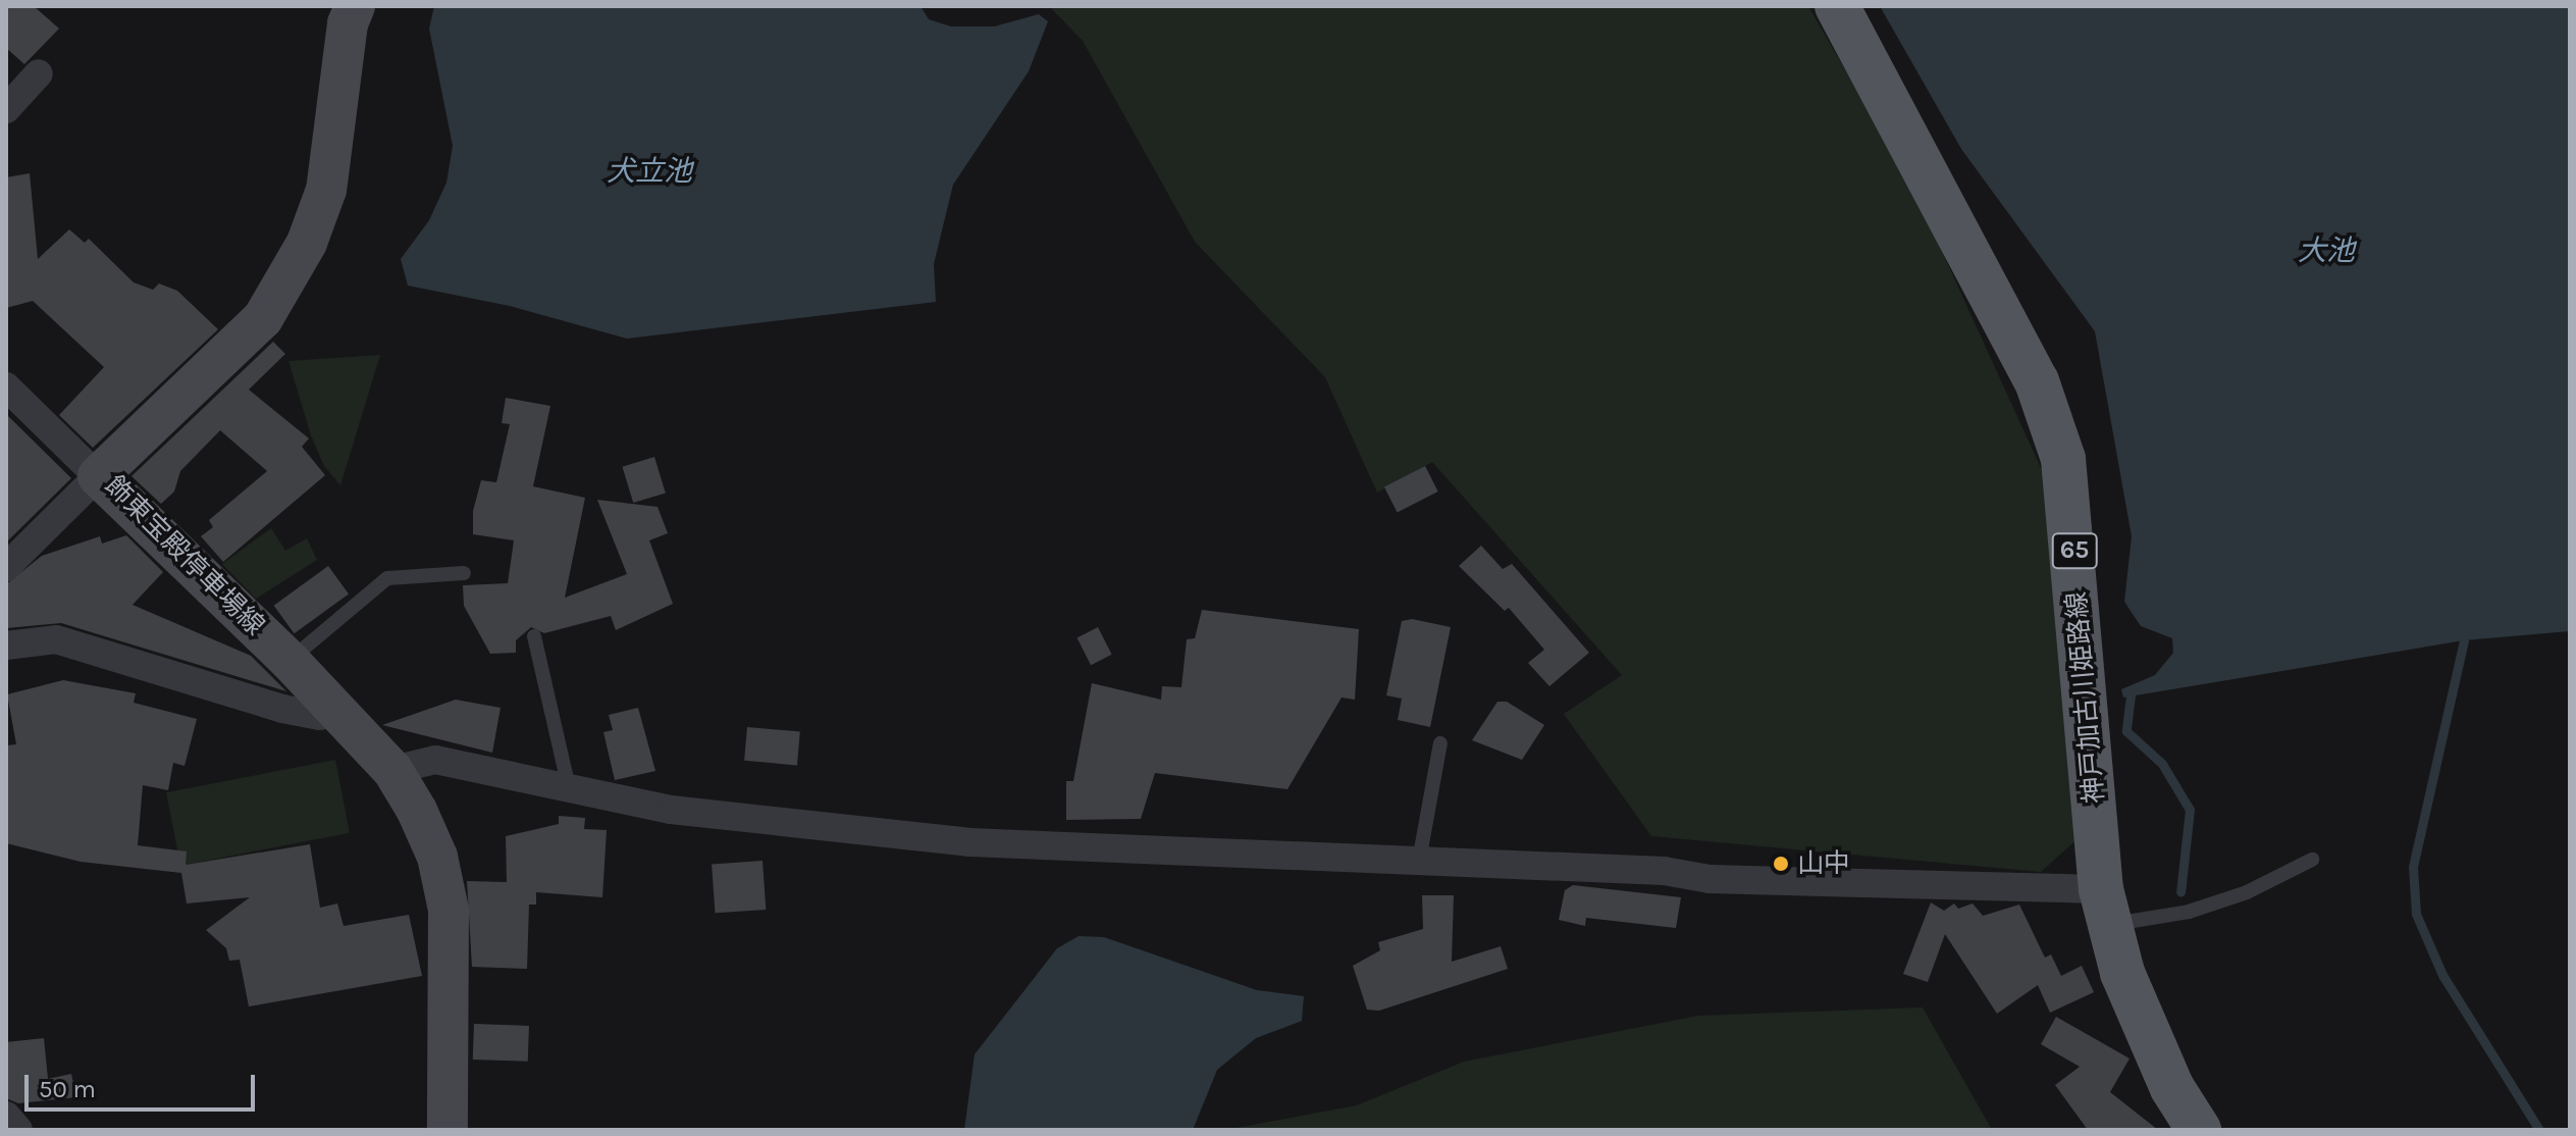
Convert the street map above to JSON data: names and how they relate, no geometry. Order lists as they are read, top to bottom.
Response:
{
  "streets": {
    "main road": ["65", "飾東宝殿停車場線", "神戸加古川姫路線"]
  },
  "water": ["犬立池", "大池"],
  "places": ["山中"],
  "scale_bar": "50 m"
}
